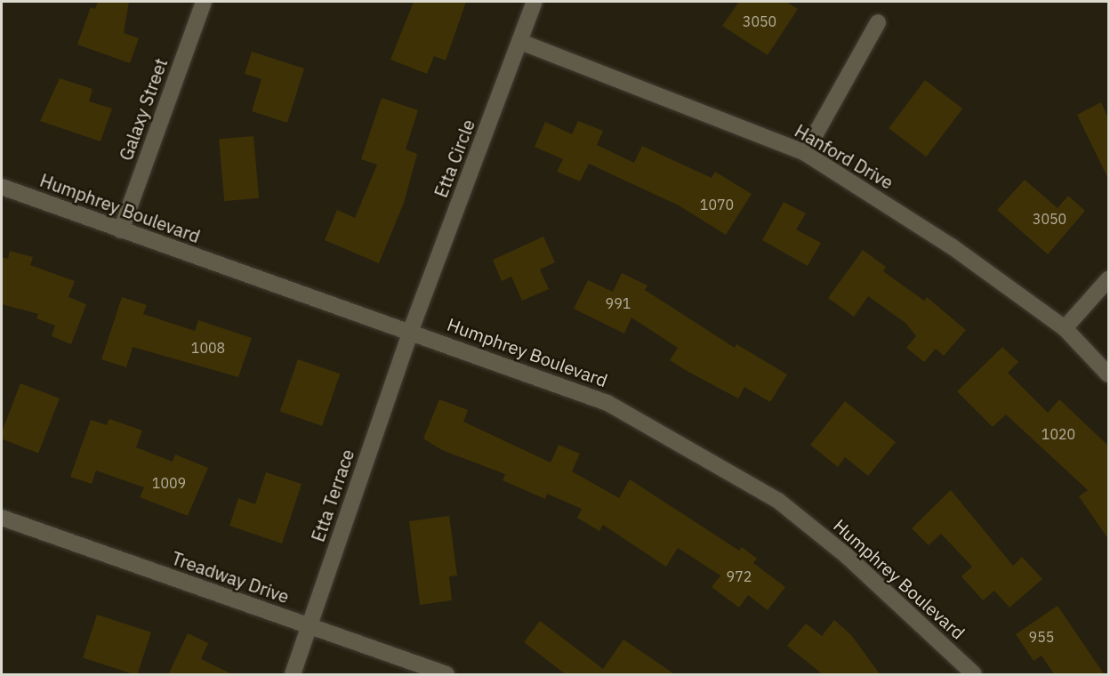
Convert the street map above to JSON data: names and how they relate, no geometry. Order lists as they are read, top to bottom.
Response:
{
  "streets": {
    "street": [
      "Galaxy Street",
      "Hanford Drive",
      "Etta Circle",
      "Humphrey Boulevard",
      "Etta Terrace",
      "Treadway Drive"
    ]
  },
  "crossings": [
    ["Galaxy Street", "Humphrey Boulevard"],
    ["Hanford Drive", "Etta Circle"],
    ["Etta Circle", "Humphrey Boulevard"],
    ["Etta Circle", "Etta Terrace"],
    ["Humphrey Boulevard", "Etta Terrace"],
    ["Etta Terrace", "Treadway Drive"]
  ],
  "house_numbers": [
    "3050",
    "1070",
    "3050",
    "991",
    "1008",
    "1020",
    "1009",
    "972",
    "955"
  ]
}
